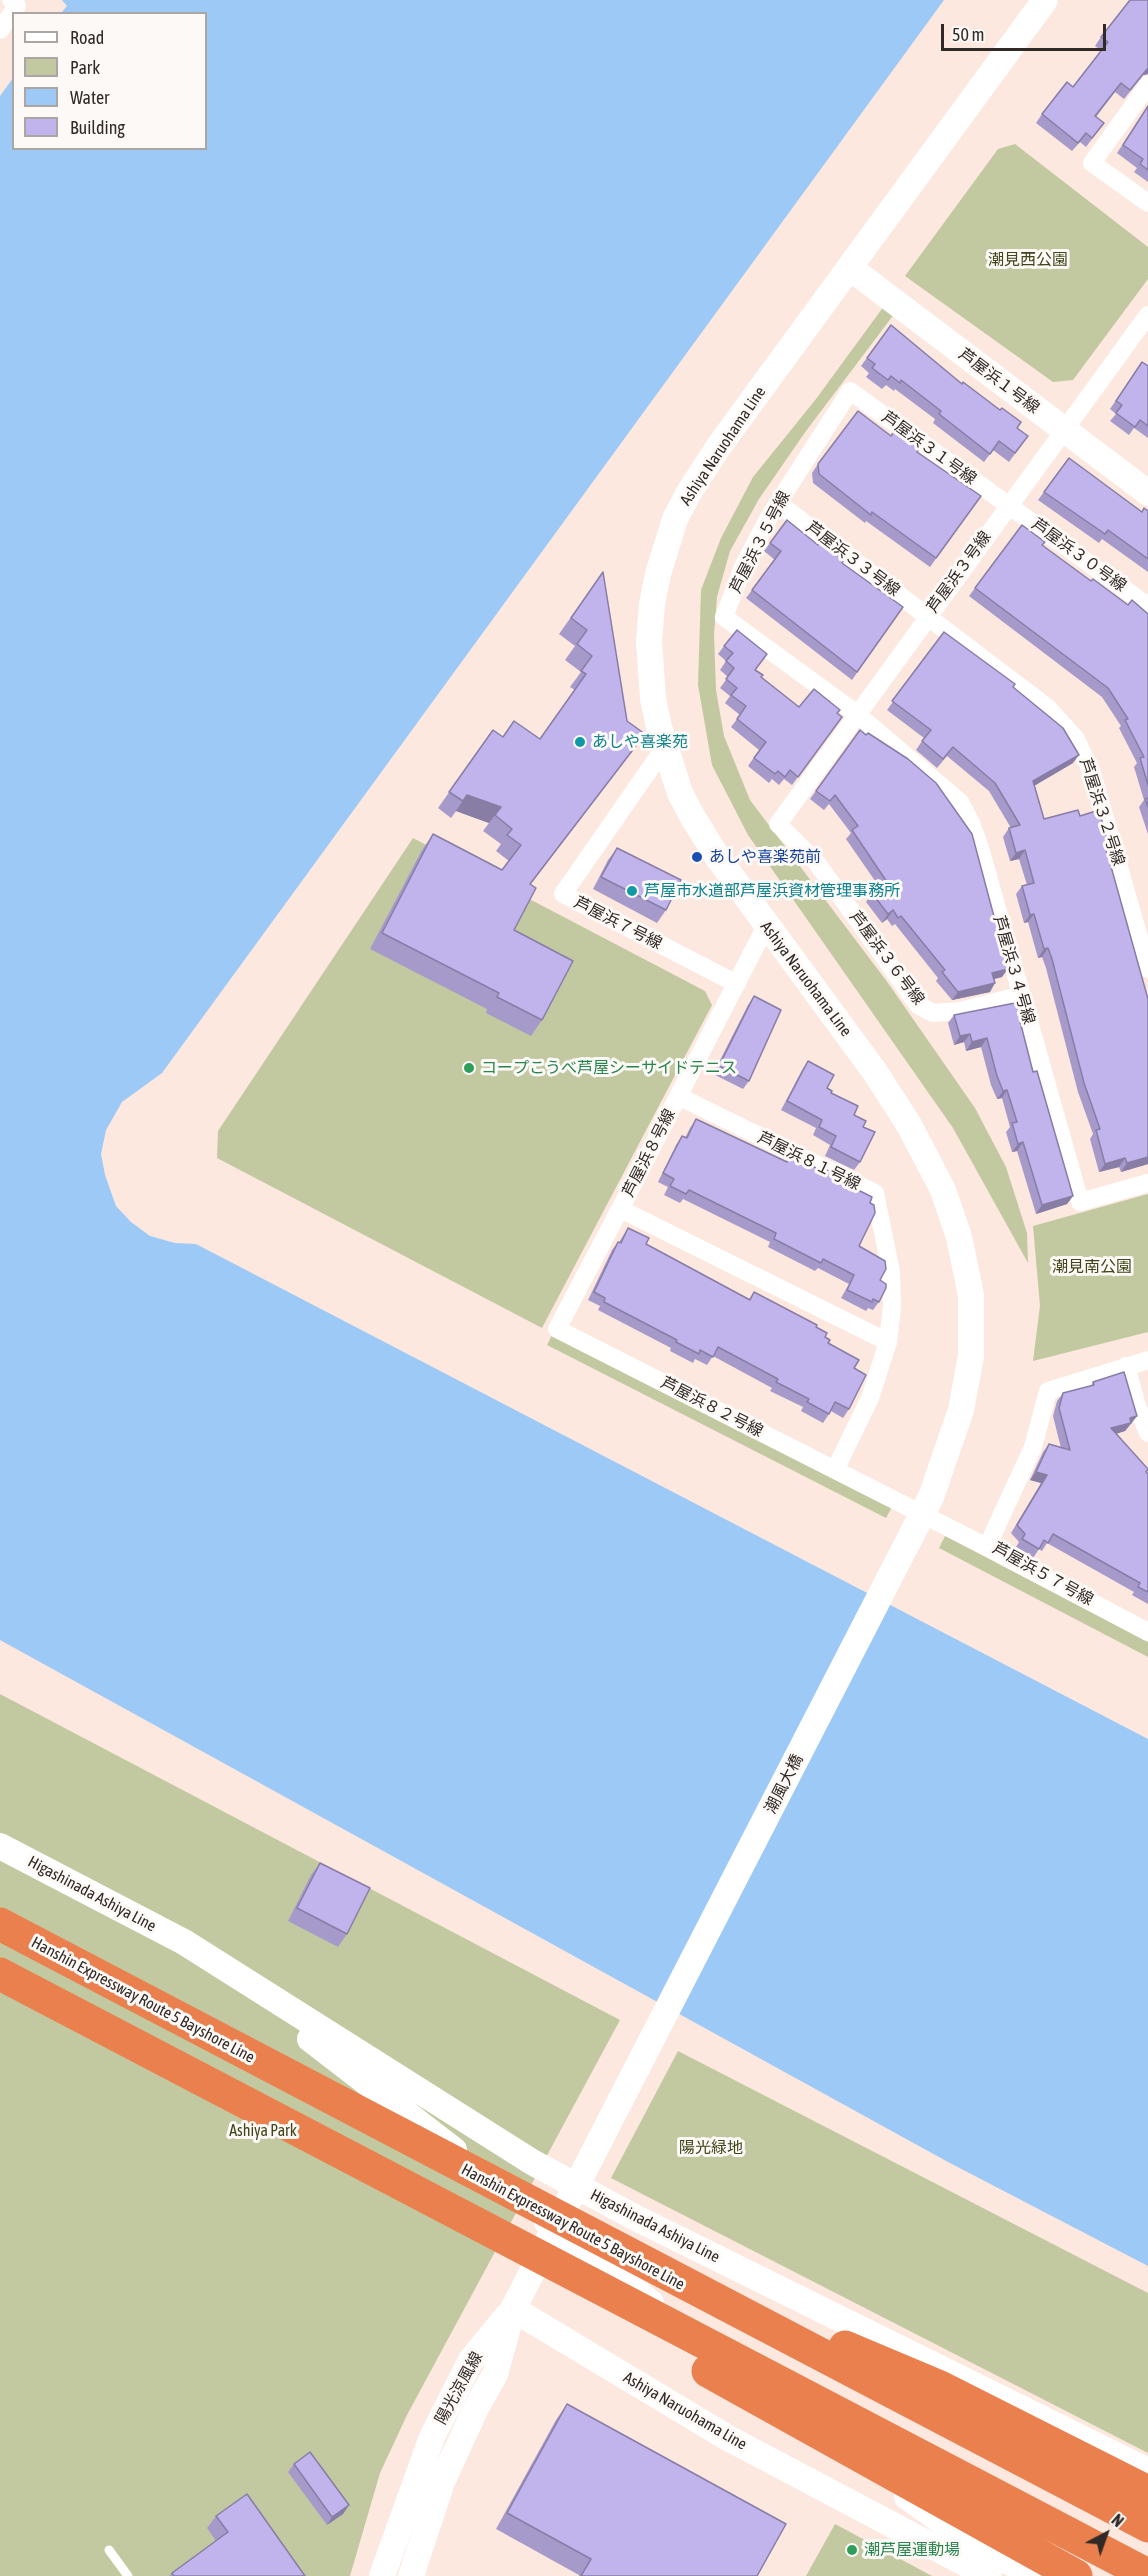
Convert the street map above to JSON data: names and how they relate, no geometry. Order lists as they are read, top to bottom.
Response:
{
  "streets": {
    "highway": ["Hanshin Expressway Route 5 Bayshore Line"],
    "main road": [
      "芦屋浜１号線",
      "Ashiya Naruohama Line",
      "潮風大橋",
      "Higashinada Ashiya Line",
      "陽光涼風線"
    ],
    "street": [
      "芦屋浜３１号線",
      "芦屋浜３５号線",
      "芦屋浜３０号線",
      "芦屋浜３３号線",
      "芦屋浜３号線",
      "芦屋浜３２号線",
      "芦屋浜７号線",
      "芦屋浜３６号線",
      "芦屋浜３４号線",
      "芦屋浜８号線",
      "芦屋浜８１号線",
      "芦屋浜８２号線",
      "芦屋浜５７号線"
    ]
  },
  "crossings": [
    ["芦屋浜１号線", "Ashiya Naruohama Line"],
    ["芦屋浜１号線", "芦屋浜３号線"],
    ["Ashiya Naruohama Line", "芦屋浜７号線"],
    ["Ashiya Naruohama Line", "芦屋浜８号線"],
    ["Ashiya Naruohama Line", "潮風大橋"],
    ["Ashiya Naruohama Line", "陽光涼風線"],
    ["芦屋浜３１号線", "芦屋浜３５号線"],
    ["芦屋浜３１号線", "芦屋浜３０号線"],
    ["芦屋浜３１号線", "芦屋浜３号線"],
    ["芦屋浜３５号線", "芦屋浜３３号線"],
    ["芦屋浜３５号線", "芦屋浜３号線"],
    ["芦屋浜３５号線", "芦屋浜３６号線"],
    ["芦屋浜３５号線", "芦屋浜３４号線"],
    ["芦屋浜３０号線", "芦屋浜３号線"],
    ["芦屋浜３３号線", "芦屋浜３号線"],
    ["芦屋浜３３号線", "芦屋浜３２号線"],
    ["芦屋浜３号線", "芦屋浜３２号線"],
    ["芦屋浜３号線", "芦屋浜３６号線"],
    ["芦屋浜３号線", "芦屋浜３４号線"],
    ["芦屋浜７号線", "芦屋浜８号線"],
    ["芦屋浜３６号線", "芦屋浜３４号線"],
    ["芦屋浜８号線", "芦屋浜８１号線"],
    ["芦屋浜８号線", "芦屋浜８２号線"],
    ["芦屋浜８１号線", "芦屋浜８２号線"],
    ["芦屋浜８２号線", "芦屋浜５７号線"]
  ],
  "parks": [
    "潮見西公園",
    "潮見南公園",
    "Ashiya Park",
    "陽光緑地"
  ],
  "places": [
    "あしや喜楽苑",
    "あしや喜楽苑前",
    "芦屋市水道部芦屋浜資材管理事務所",
    "コープこうべ芦屋シーサイドテニス",
    "潮芦屋運動場"
  ],
  "legend": [
    "Road",
    "Park",
    "Water",
    "Building"
  ],
  "scale_bar": "50 m",
  "north": "top right"
}
